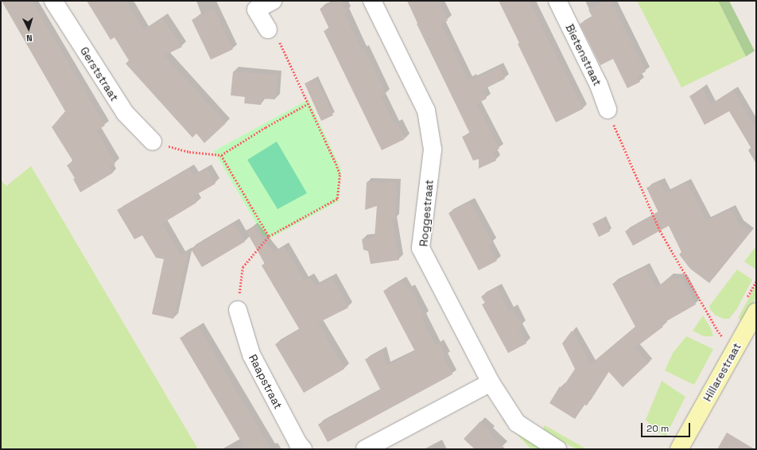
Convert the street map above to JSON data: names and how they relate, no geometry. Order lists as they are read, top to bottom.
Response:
{
  "streets": {
    "main road": ["Hillarestraat"],
    "street": [
      "Bietenstraat",
      "Gerststraat",
      "Roggestraat",
      "Raapstraat"
    ]
  },
  "scale_bar": "20 m",
  "north": "bottom"
}
